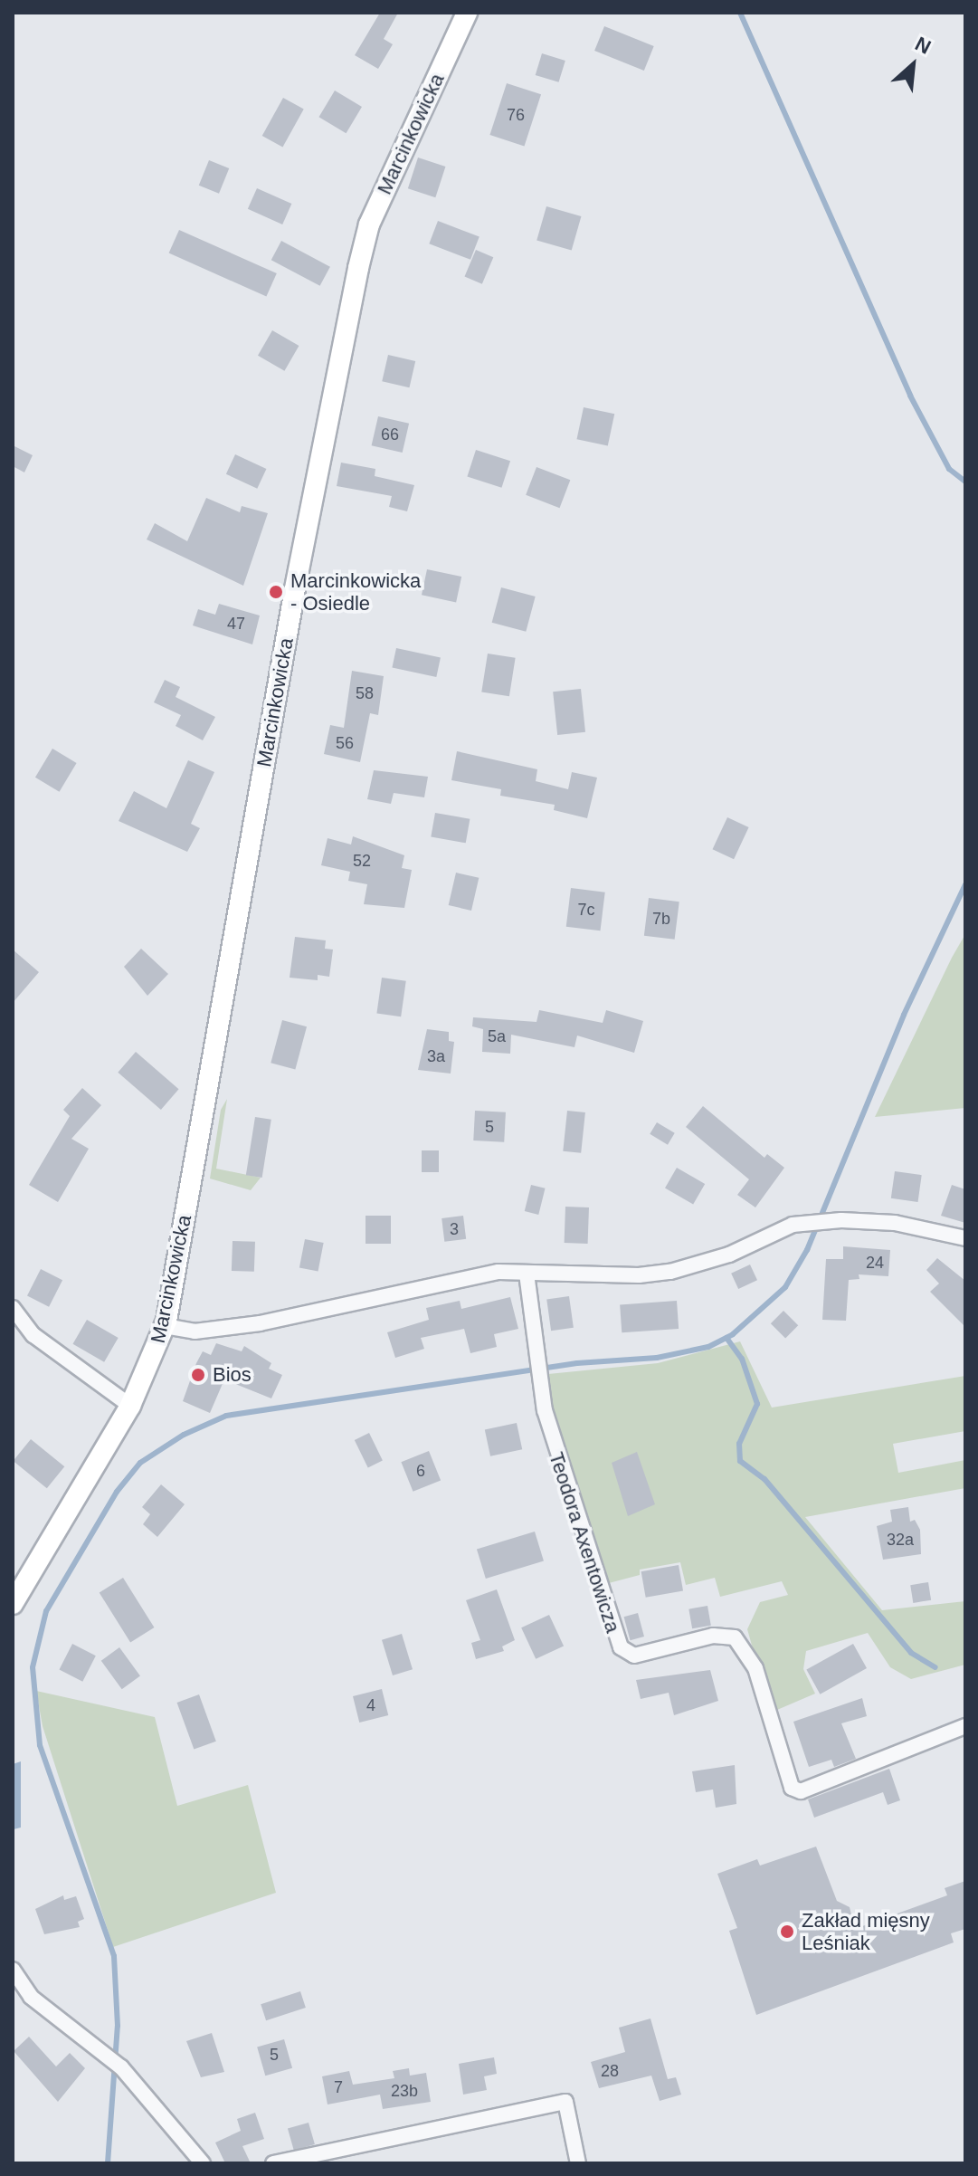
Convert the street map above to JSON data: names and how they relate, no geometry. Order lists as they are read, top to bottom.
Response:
{
  "streets": {
    "street": ["Marcinkowicka", "Teodora Axentowicza"]
  },
  "places": ["Marcinkowicka - Osiedle", "Bios", "Zakład mięsny Leśniak"],
  "house_numbers": [
    "76",
    "66",
    "47",
    "58",
    "56",
    "52",
    "7c",
    "7b",
    "5a",
    "3a",
    "5",
    "3",
    "24",
    "6",
    "32a",
    "4",
    "5",
    "28",
    "7",
    "23b"
  ],
  "north": "top right"
}
